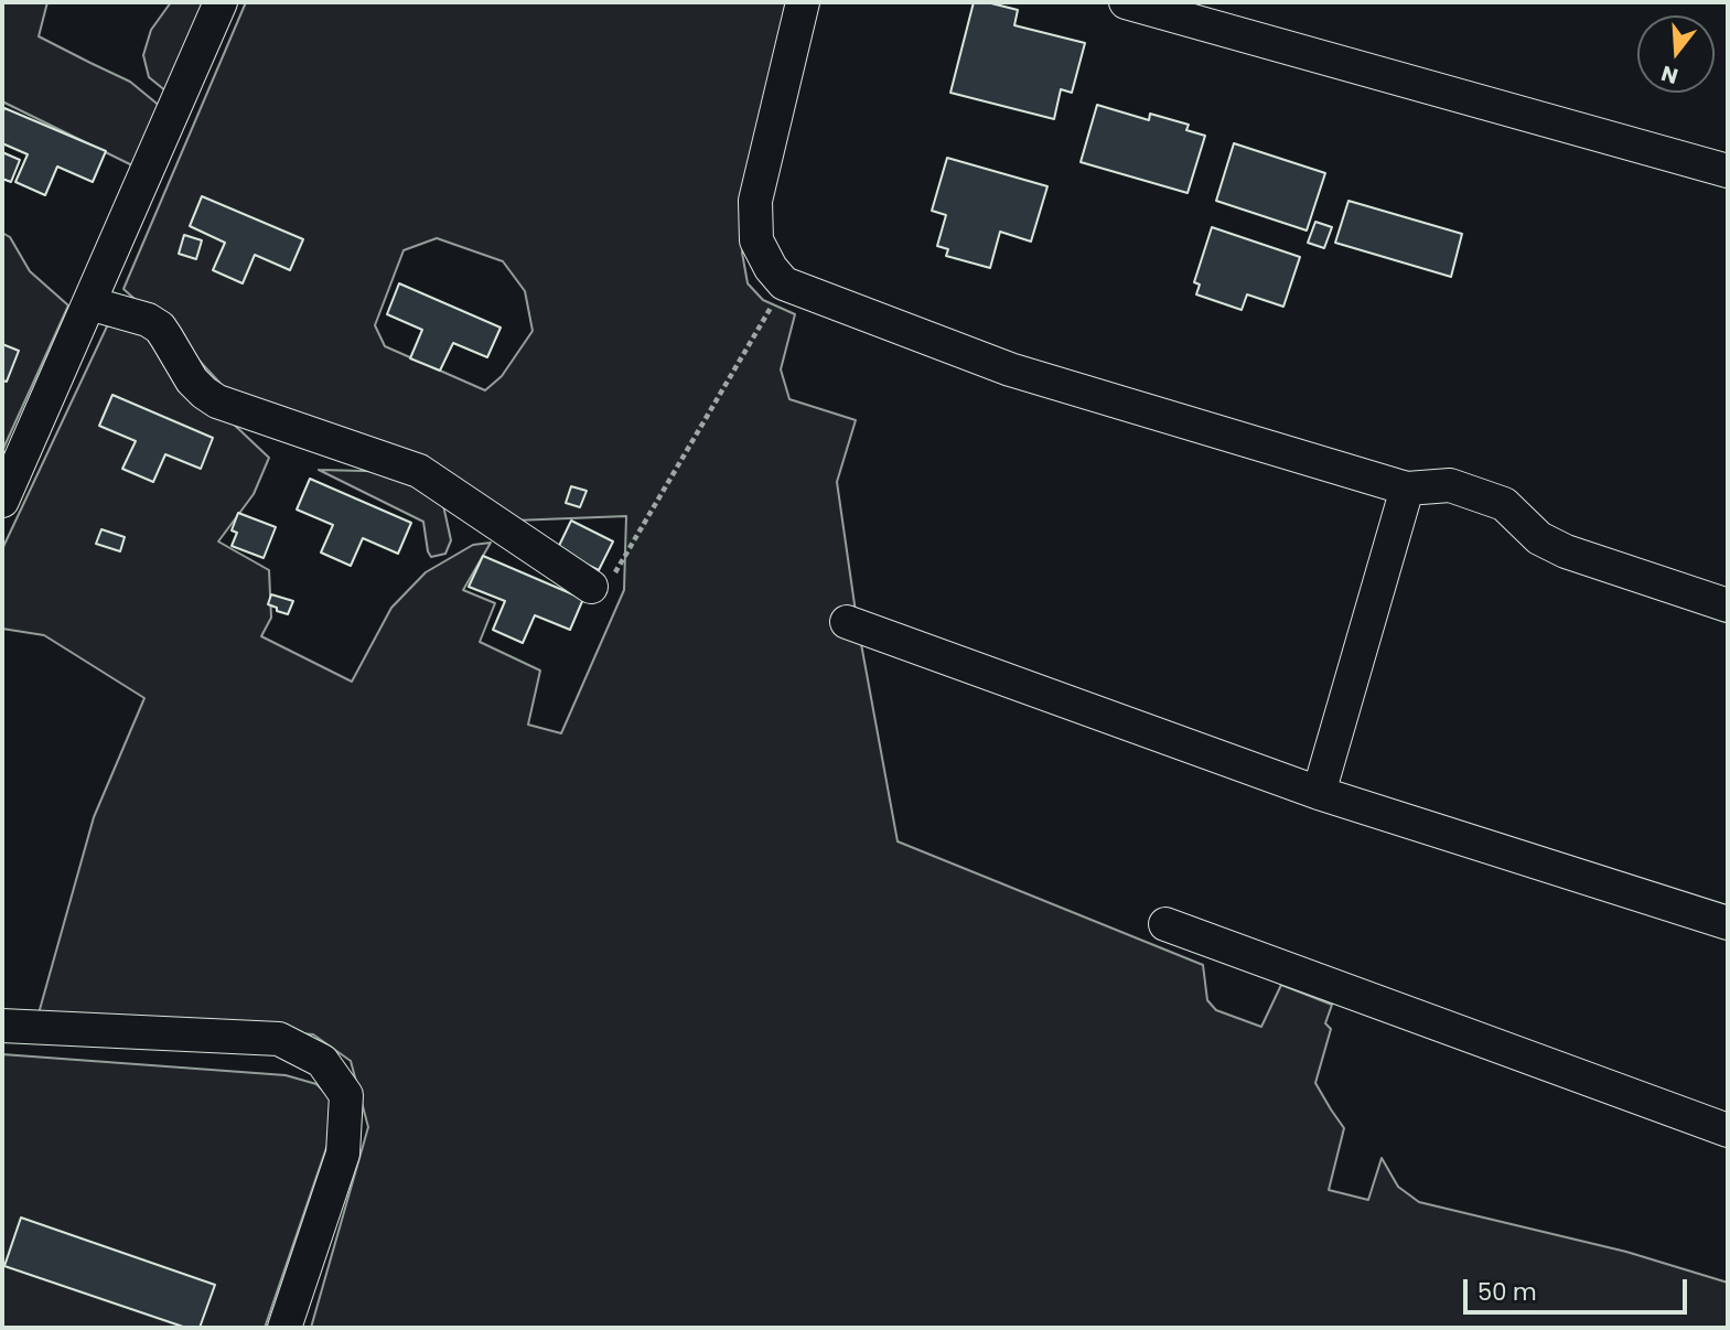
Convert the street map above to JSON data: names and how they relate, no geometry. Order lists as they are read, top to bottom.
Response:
{
  "scale_bar": "50 m",
  "north": "bottom"
}
